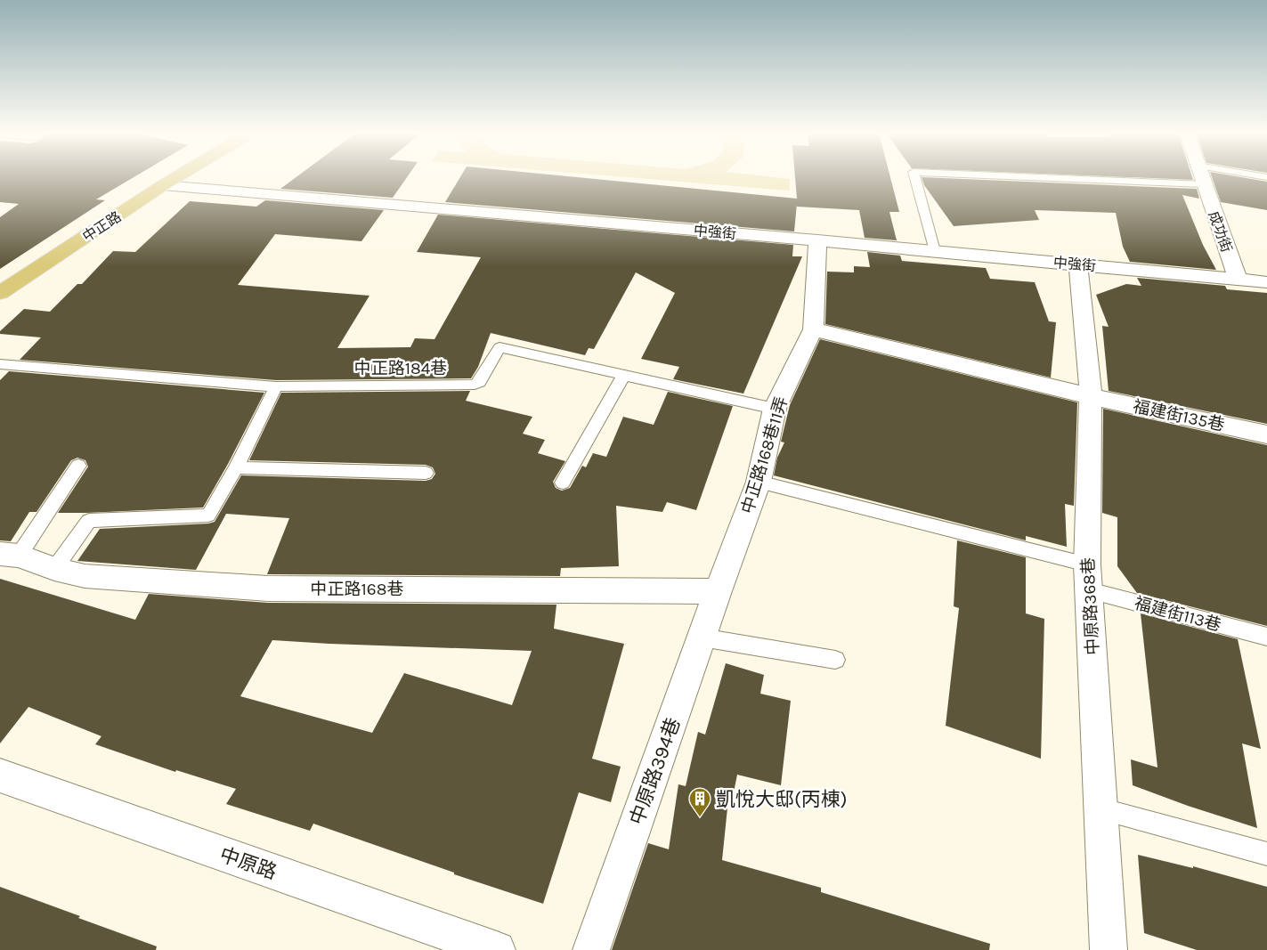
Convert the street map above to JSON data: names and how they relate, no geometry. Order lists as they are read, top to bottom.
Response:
{
  "streets": {
    "main road": ["中正路"],
    "street": [
      "中強街",
      "成功街",
      "福建街135巷",
      "中正路168巷11弄",
      "中正路168巷",
      "中原路368巷",
      "中原路394巷",
      "中原路"
    ],
    "lane": ["中正路184巷", "福建街113巷"]
  },
  "crossings": [
    ["中正路", "中強街"],
    ["中強街", "成功街"],
    ["中強街", "中正路168巷11弄"],
    ["中強街", "中原路368巷"],
    ["中正路184巷", "中正路168巷11弄"],
    ["福建街135巷", "中正路168巷11弄"],
    ["福建街135巷", "中原路368巷"],
    ["中正路168巷11弄", "中正路168巷"],
    ["中正路168巷11弄", "福建街113巷"],
    ["中正路168巷11弄", "中原路394巷"],
    ["中正路168巷", "中原路394巷"],
    ["中原路368巷", "福建街113巷"]
  ],
  "places": {
    "building": ["凱悅大邸(丙棟)"]
  }
}
